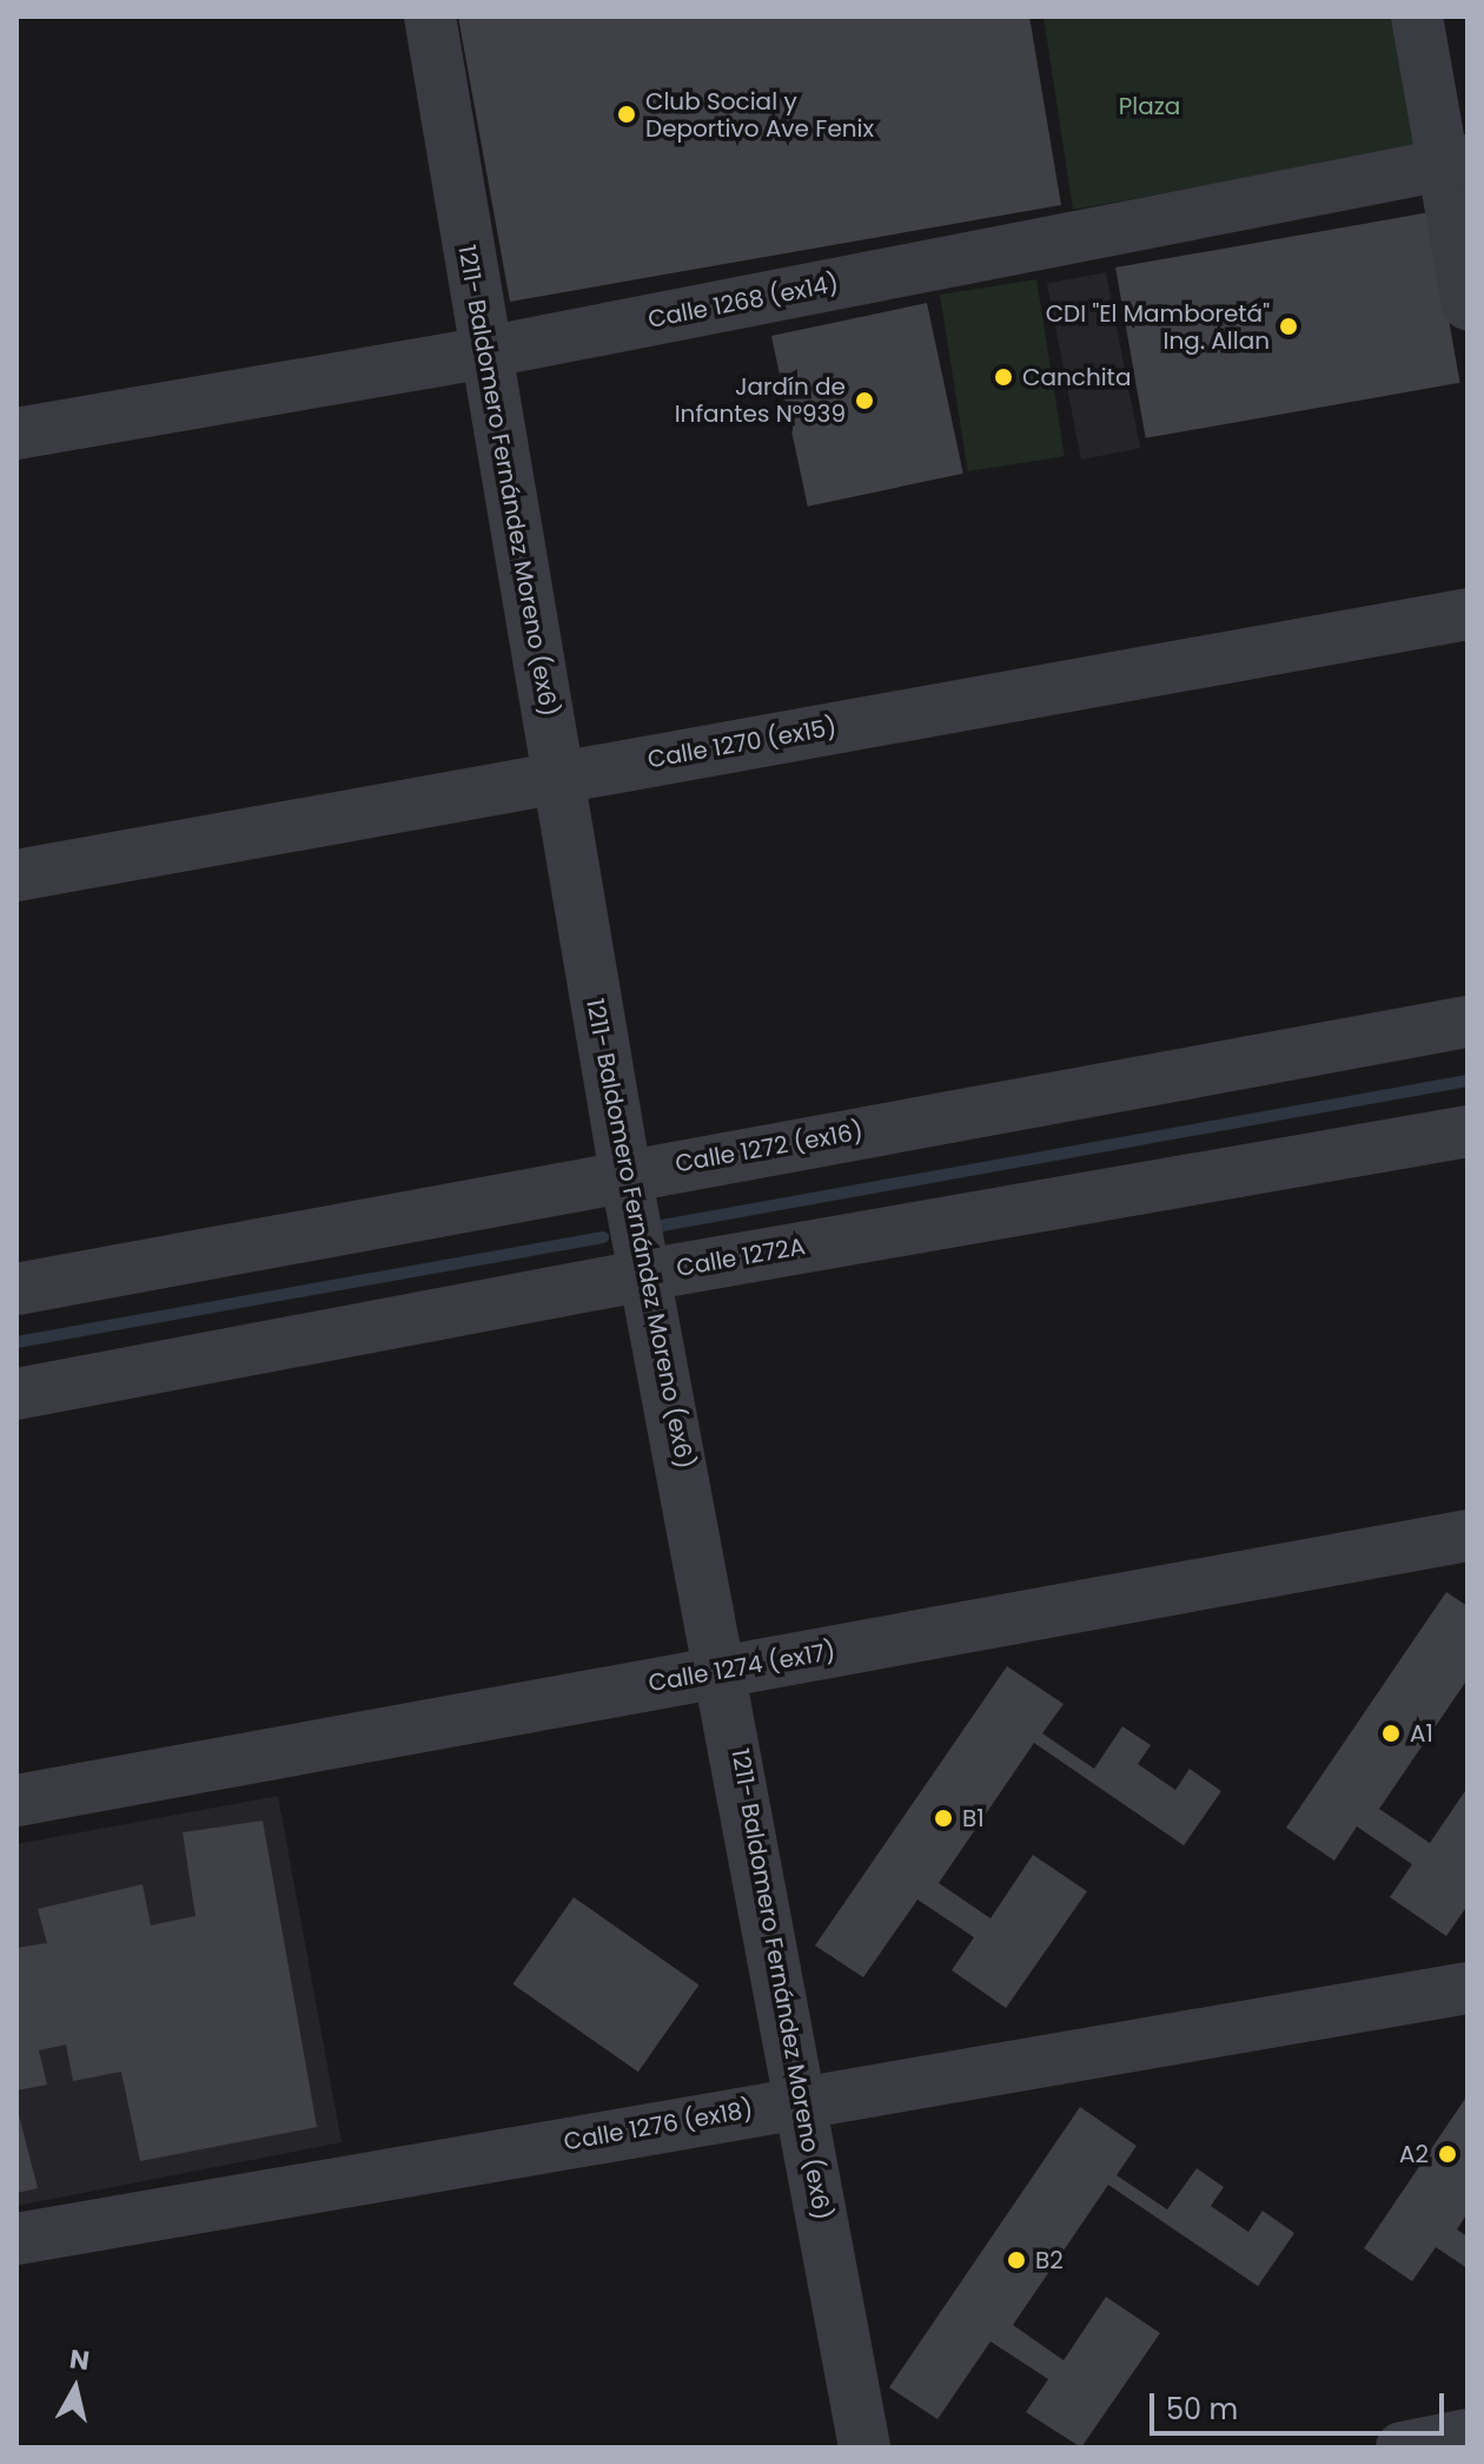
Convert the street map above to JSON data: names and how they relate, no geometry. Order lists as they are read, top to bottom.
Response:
{
  "streets": {
    "street": [
      "Calle 1268 (ex14)",
      "1211- Baldomero Fernández Moreno (ex6)",
      "Calle 1270 (ex15)",
      "Calle 1272 (ex16)",
      "Calle 1272A",
      "Calle 1274 (ex17)",
      "Calle 1276 (ex18)"
    ]
  },
  "crossings": [
    ["Calle 1268 (ex14)", "1211- Baldomero Fernández Moreno (ex6)"],
    ["1211- Baldomero Fernández Moreno (ex6)", "Calle 1270 (ex15)"],
    ["1211- Baldomero Fernández Moreno (ex6)", "Calle 1272 (ex16)"],
    ["1211- Baldomero Fernández Moreno (ex6)", "Calle 1272A"],
    ["1211- Baldomero Fernández Moreno (ex6)", "Calle 1274 (ex17)"],
    ["1211- Baldomero Fernández Moreno (ex6)", "Calle 1276 (ex18)"]
  ],
  "parks": ["Plaza"],
  "places": [
    "Club Social y Deportivo Ave Fenix",
    "CDI \"El Mamboretá\" Ing. Allan",
    "Canchita",
    "Jardín de Infantes N°939",
    "A1",
    "B1",
    "A2",
    "B2"
  ],
  "scale_bar": "50 m",
  "north": "top"
}
